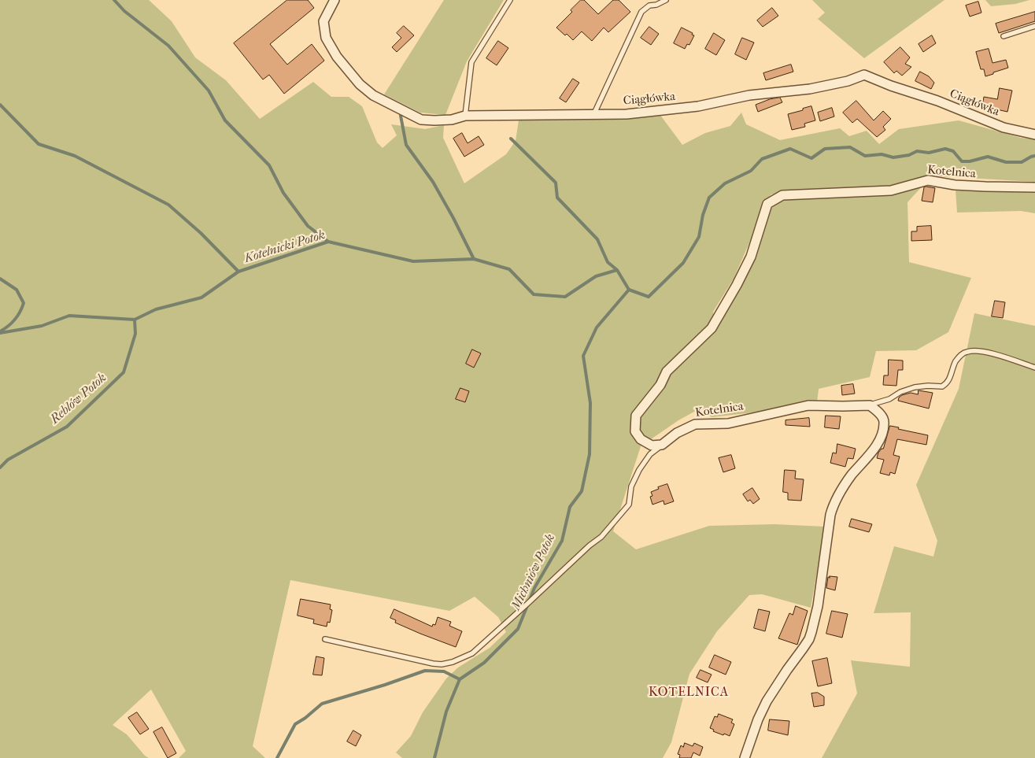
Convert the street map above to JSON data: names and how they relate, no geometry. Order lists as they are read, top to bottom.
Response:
{
  "streets": {
    "street": ["Ciągłówka", "Kotelnica"]
  },
  "districts": ["KOTELNICA"],
  "water": ["Kotelnicki Potok", "Reblów Potok", "Michniów Potok"]
}
